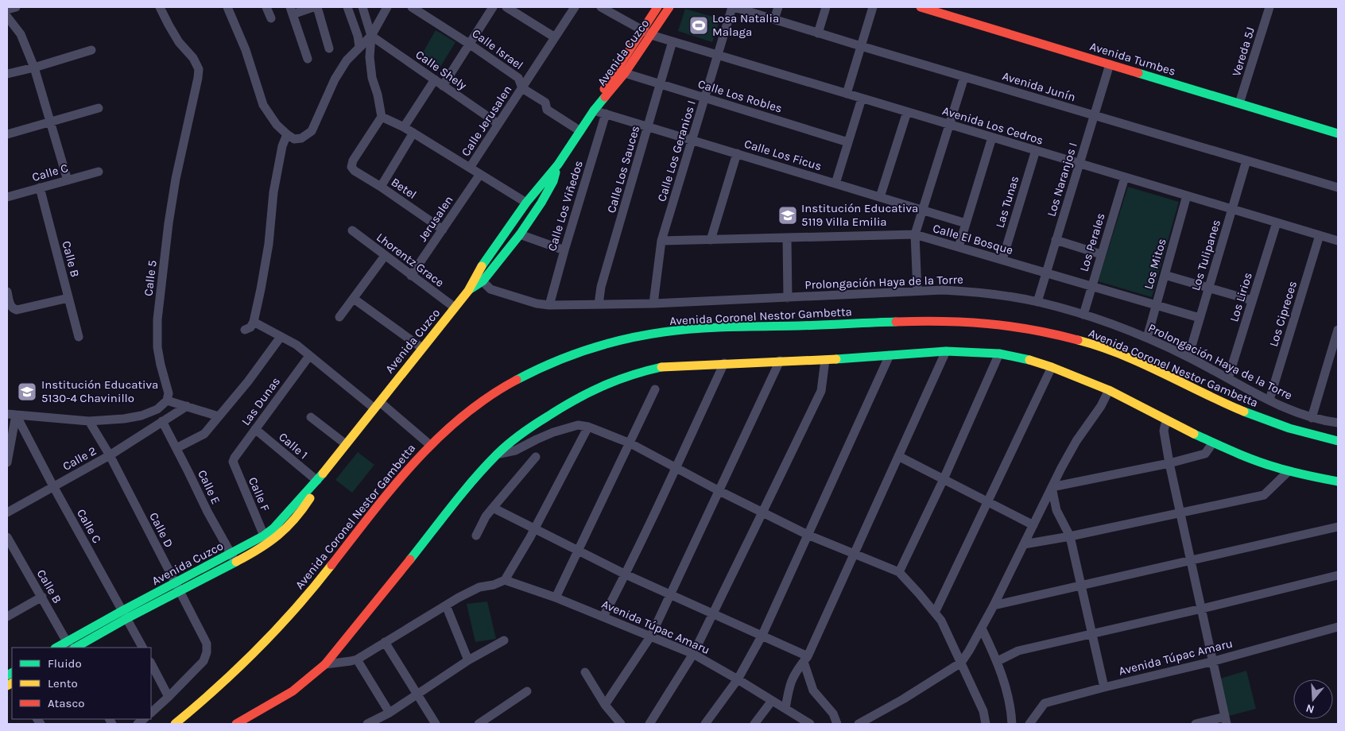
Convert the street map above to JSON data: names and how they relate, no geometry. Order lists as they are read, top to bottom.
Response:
{
  "streets": {
    "main road": ["Avenida Cuzco", "Avenida Tumbes", "Avenida Coronel Nestor Gambetta"],
    "street": [
      "Calle Israel",
      "Vereda 5J",
      "Calle Shely",
      "Avenida Junín",
      "Calle Los Robles",
      "Calle Jerusalen",
      "Avenida Los Cedros",
      "Calle Los Geranios I",
      "Calle Los Ficus",
      "Calle Los Sauces",
      "Calle C",
      "Los Naranjos I",
      "Betel",
      "Las Tunas",
      "Calle Los Viñedos",
      "Jerusalen",
      "Calle El Bosque",
      "Los Perales",
      "Los Tulipanes",
      "Calle B",
      "Lhorentz Grace",
      "Los Mitos",
      "Calle 5",
      "Prolongación Haya de la Torre",
      "Los Lirios",
      "Los Cipreces",
      "Las Dunas",
      "Calle 1",
      "Calle 2",
      "Calle E",
      "Calle F",
      "Calle D",
      "Avenida Túpac Amaru"
    ]
  },
  "crossings": [
    ["Calle Israel", "Avenida Cuzco"],
    ["Calle Israel", "Calle Jerusalen"],
    ["Vereda 5J", "Avenida Tumbes"],
    ["Avenida Cuzco", "Calle Los Robles"],
    ["Avenida Cuzco", "Avenida Los Cedros"],
    ["Avenida Cuzco", "Calle Los Ficus"],
    ["Avenida Cuzco", "Calle C"],
    ["Avenida Cuzco", "Calle B"],
    ["Avenida Cuzco", "Lhorentz Grace"],
    ["Avenida Cuzco", "Prolongación Haya de la Torre"],
    ["Avenida Cuzco", "Calle 1"],
    ["Avenida Cuzco", "Calle E"],
    ["Avenida Cuzco", "Calle F"],
    ["Avenida Cuzco", "Calle D"],
    ["Avenida Tumbes", "Los Naranjos I"],
    ["Calle Shely", "Calle Jerusalen"],
    ["Avenida Junín", "Calle Los Geranios I"],
    ["Avenida Junín", "Los Naranjos I"],
    ["Avenida Junín", "Los Tulipanes"],
    ["Calle Los Robles", "Calle Los Geranios I"],
    ["Calle Los Robles", "Calle Los Sauces"],
    ["Avenida Los Cedros", "Calle Los Geranios I"],
    ["Avenida Los Cedros", "Calle Los Sauces"],
    ["Avenida Los Cedros", "Los Naranjos I"],
    ["Avenida Los Cedros", "Las Tunas"],
    ["Avenida Los Cedros", "Los Perales"],
    ["Avenida Los Cedros", "Los Tulipanes"],
    ["Avenida Los Cedros", "Los Mitos"],
    ["Avenida Los Cedros", "Los Lirios"],
    ["Avenida Los Cedros", "Los Cipreces"],
    ["Calle Los Geranios I", "Calle Los Ficus"],
    ["Calle Los Geranios I", "Calle El Bosque"],
    ["Calle Los Geranios I", "Prolongación Haya de la Torre"],
    ["Calle Los Ficus", "Calle Los Sauces"],
    ["Calle Los Ficus", "Calle Los Viñedos"],
    ["Calle Los Sauces", "Prolongación Haya de la Torre"],
    ["Calle C", "Calle B"],
    ["Calle C", "Calle 2"],
    ["Los Naranjos I", "Calle El Bosque"],
    ["Los Naranjos I", "Prolongación Haya de la Torre"],
    ["Betel", "Jerusalen"],
    ["Las Tunas", "Calle El Bosque"],
    ["Calle Los Viñedos", "Prolongación Haya de la Torre"],
    ["Jerusalen", "Lhorentz Grace"],
    ["Calle El Bosque", "Los Perales"],
    ["Calle El Bosque", "Los Tulipanes"],
    ["Calle El Bosque", "Los Mitos"],
    ["Los Perales", "Prolongación Haya de la Torre"],
    ["Los Tulipanes", "Prolongación Haya de la Torre"],
    ["Los Mitos", "Prolongación Haya de la Torre"],
    ["Prolongación Haya de la Torre", "Los Lirios"],
    ["Prolongación Haya de la Torre", "Los Cipreces"],
    ["Las Dunas", "Calle 1"],
    ["Las Dunas", "Calle F"],
    ["Calle 2", "Calle E"],
    ["Calle 2", "Calle D"]
  ],
  "places": {
    "sports": ["Losa Natalia Malaga"],
    "school or university": ["Institución Educativa 5119 Villa Emilia", "Institución Educativa 5130-4 Chavinillo"]
  },
  "legend": ["Fluido", "Lento", "Atasco"],
  "north": "bottom"
}
